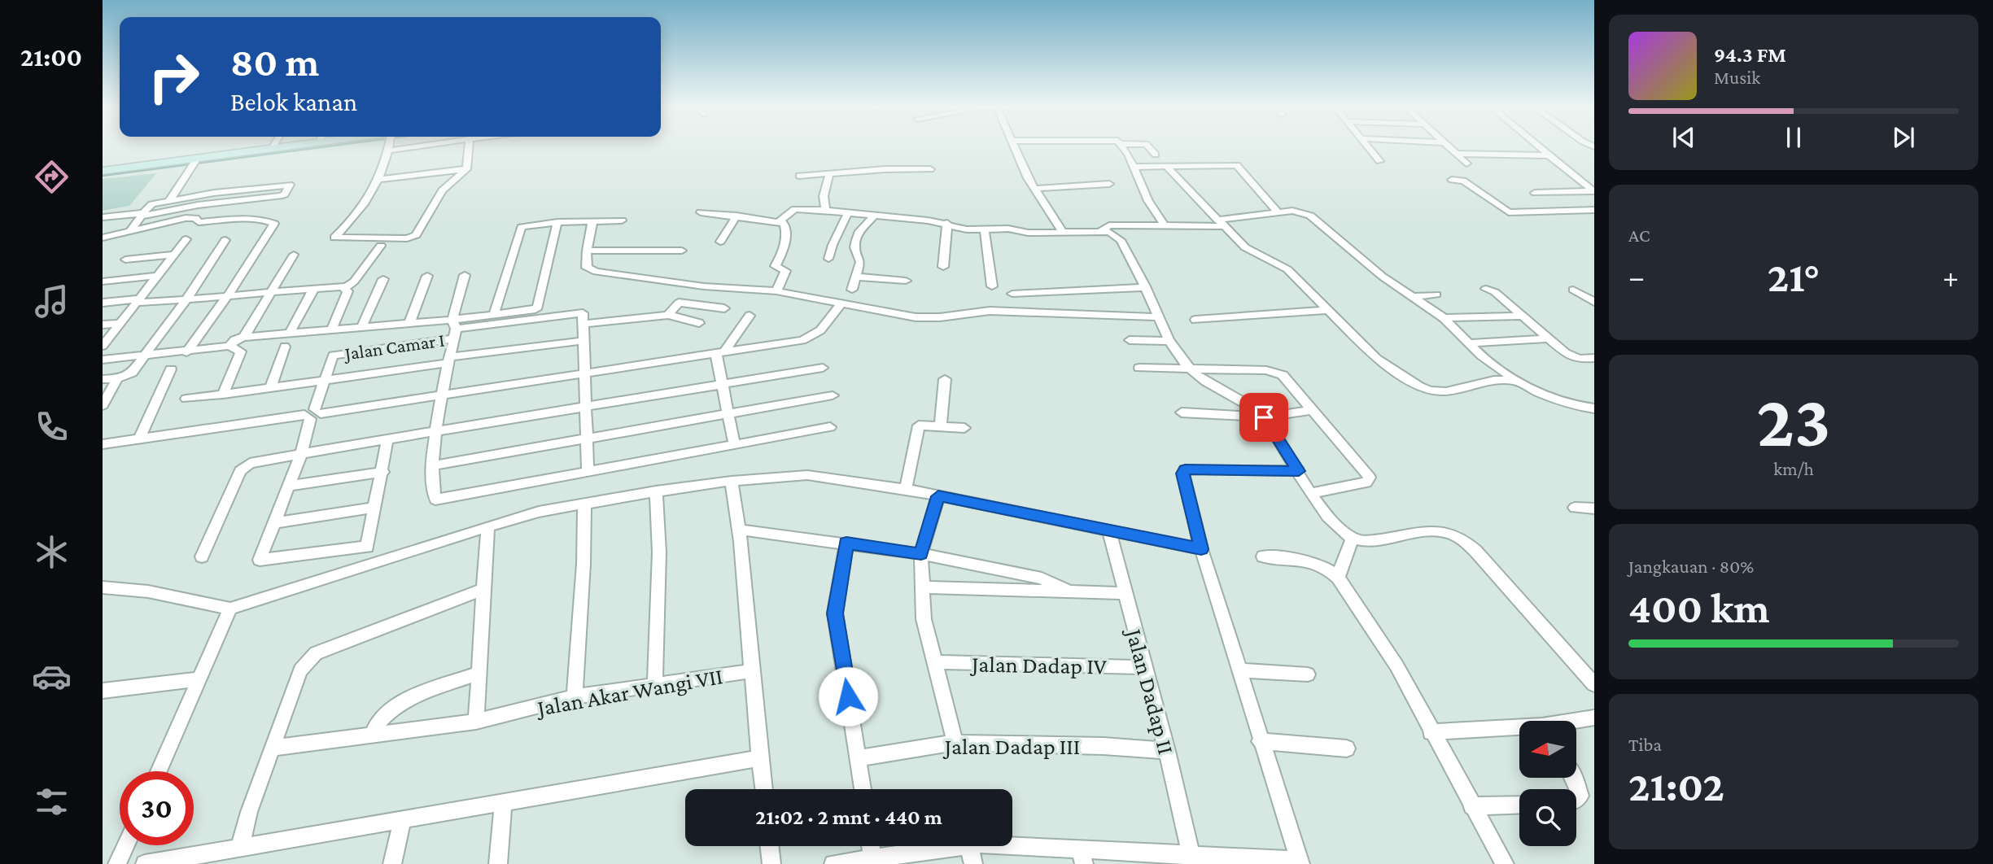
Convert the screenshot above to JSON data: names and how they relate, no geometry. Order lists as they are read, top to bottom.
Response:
{
  "streets": {
    "street": [
      "Jalan Camar I",
      "Jalan Dadap IV",
      "Jalan Akar Wangi VII",
      "Jalan Dadap II",
      "Jalan Dadap III"
    ]
  },
  "crossings": [
    ["Jalan Dadap IV", "Jalan Dadap II"],
    ["Jalan Dadap II", "Jalan Dadap III"]
  ],
  "north": "left",
  "page": {
    "tabs": "21:00",
    "turn": ["80 m", "Belok kanan"],
    "song": ["94.3 FM", "Musik"],
    "tile": [
      "AC",
      ["23", "km/h"],
      ["Jangkauan · 80%", "400 km"],
      ["Tiba", "21:02"]
    ],
    "heat": ["−", "21°", "+"],
    "limit": "30",
    "trip": "21:02 · 2 mnt · 440 m"
  }
}
